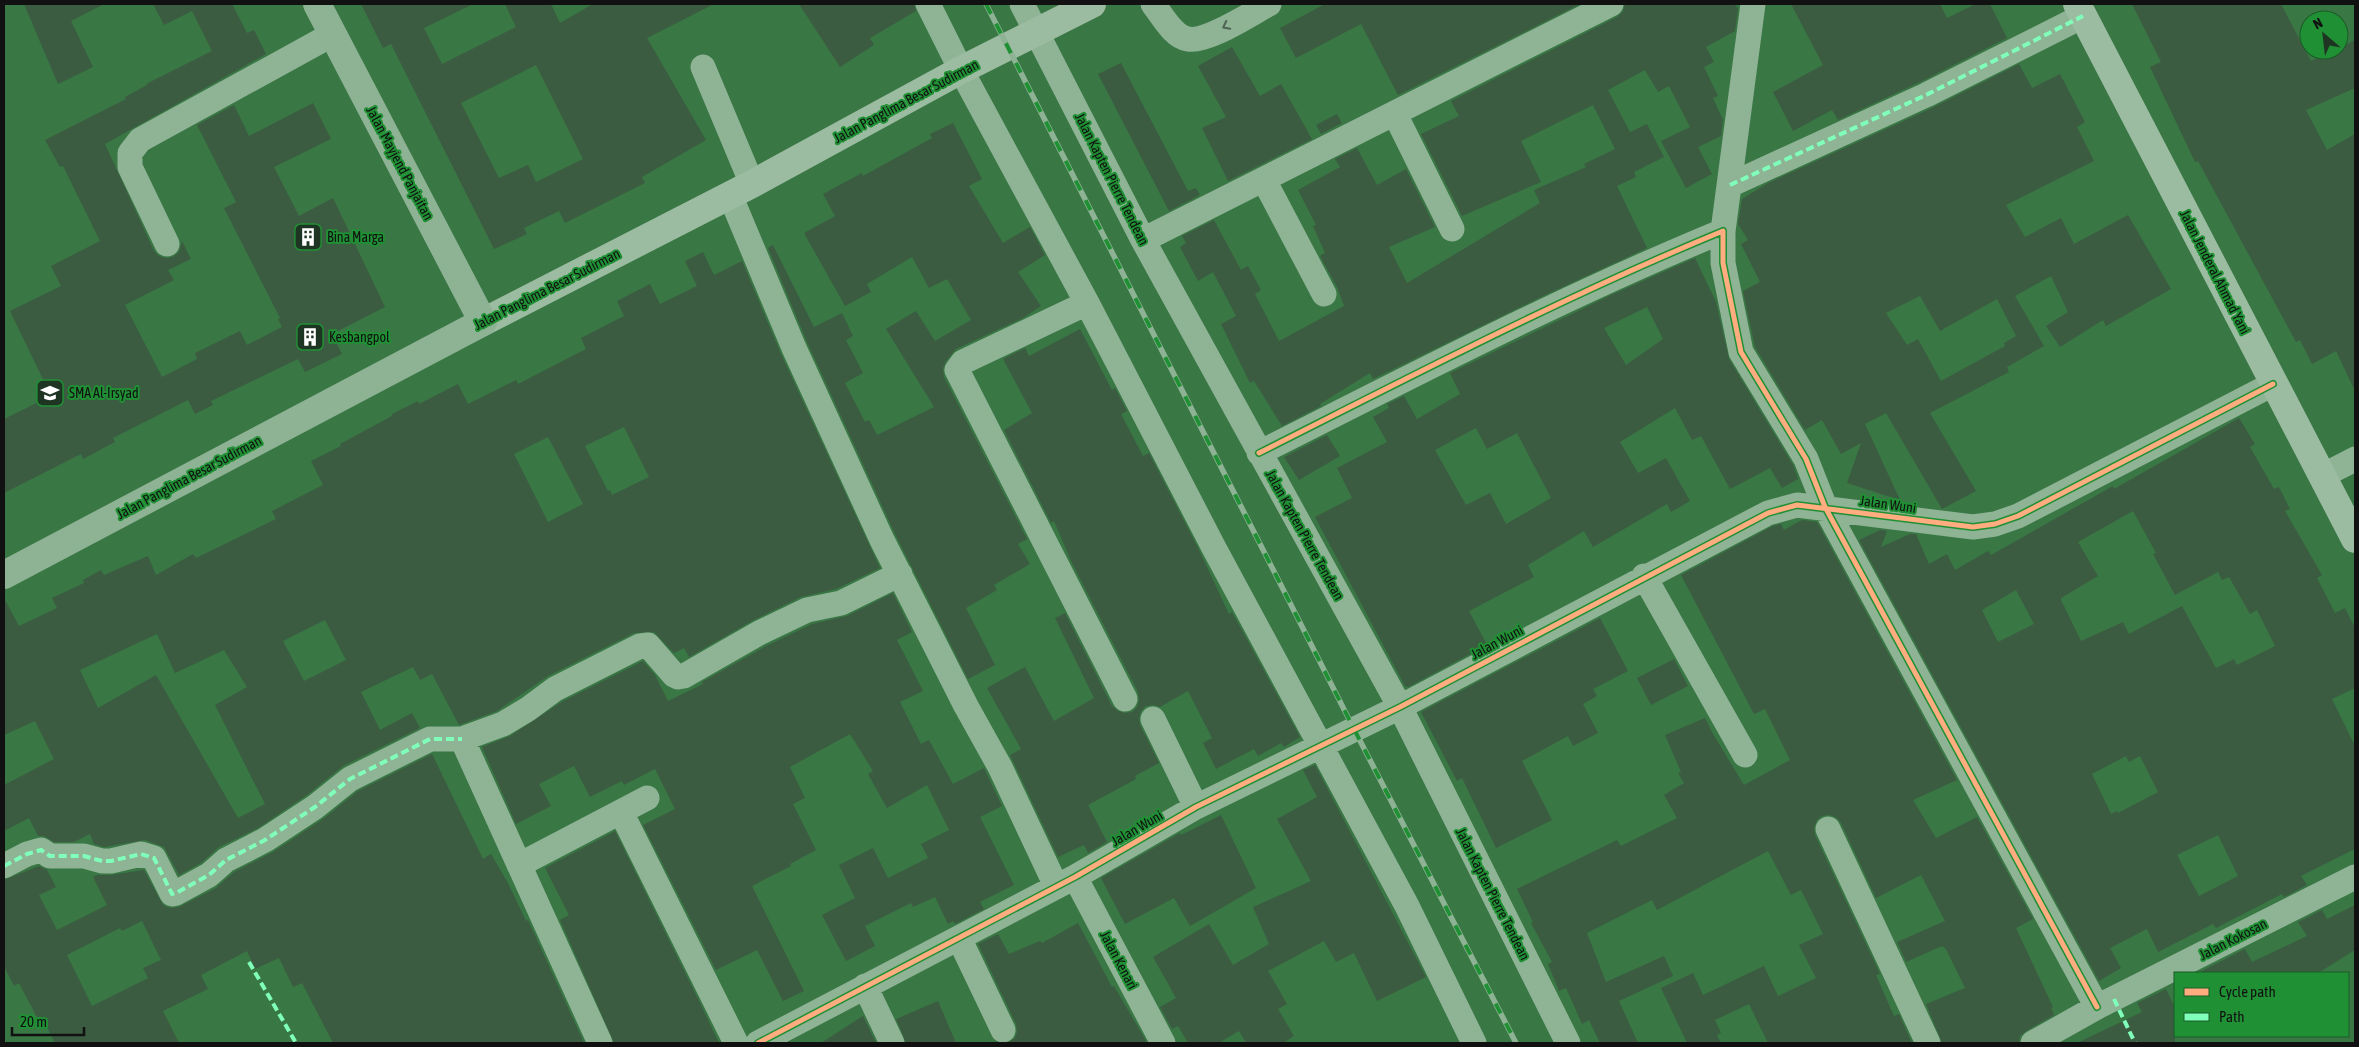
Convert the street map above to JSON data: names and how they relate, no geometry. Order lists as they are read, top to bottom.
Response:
{
  "streets": {
    "highway": ["Jalan Panglima Besar Sudirman", "Jalan Mayjend Panjaitan"],
    "main road": ["Jalan Jenderal Ahmad Yani"],
    "street": [
      "Jalan Kapten Pierre Tendean",
      "Jalan Wuni",
      "Jalan Kokosan",
      "Jalan Kenari"
    ]
  },
  "crossings": [
    ["Jalan Panglima Besar Sudirman", "Jalan Mayjend Panjaitan"],
    ["Jalan Panglima Besar Sudirman", "Jalan Kapten Pierre Tendean"],
    ["Jalan Panglima Besar Sudirman", "Jalan Kenari"],
    ["Jalan Kapten Pierre Tendean", "Jalan Wuni"],
    ["Jalan Jenderal Ahmad Yani", "Jalan Wuni"],
    ["Jalan Wuni", "Jalan Kenari"]
  ],
  "places": {
    "building": ["Bina Marga", "Kesbangpol"],
    "school or university": ["SMA Al-Irsyad"]
  },
  "legend": ["Cycle path", "Path"],
  "scale_bar": "20 m",
  "north": "top left"
}
